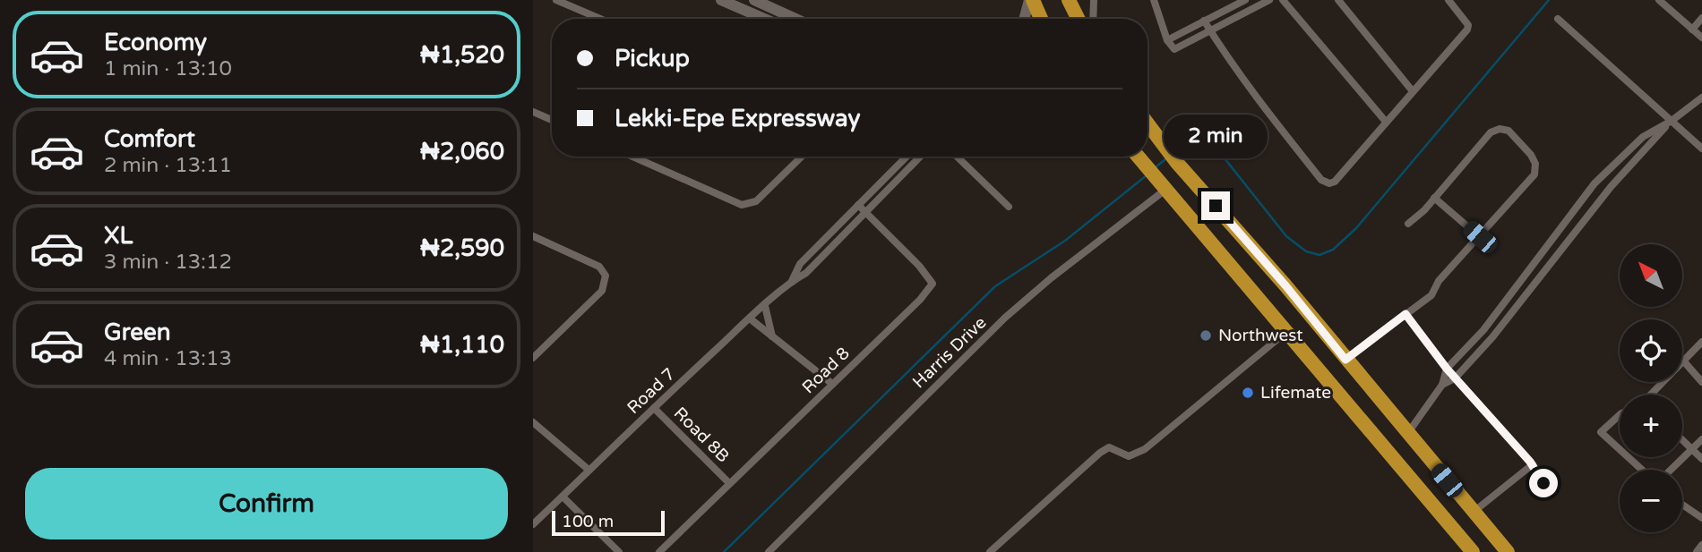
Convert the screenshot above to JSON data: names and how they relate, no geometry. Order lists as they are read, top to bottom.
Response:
{
  "streets": {
    "street": [
      "Harris Drive",
      "Road 8",
      "Road 7",
      "Road 8B"
    ]
  },
  "crossings": [
    ["Road 8", "Road 7"],
    ["Road 8", "Road 8B"],
    ["Road 7", "Road 8B"]
  ],
  "places": ["Northwest", "Lifemate"],
  "scale_bar": "100 m",
  "north": "top left",
  "page": {
    "list": [
      {
        "name": "Economy",
        "note": "1 min · 13:10",
        "value": "₦1,520"
      },
      {
        "name": "Comfort",
        "note": "2 min · 13:11",
        "value": "₦2,060"
      },
      {
        "name": "XL",
        "note": "3 min · 13:12",
        "value": "₦2,590"
      },
      {
        "name": "Green",
        "note": "4 min · 13:13",
        "value": "₦1,110"
      }
    ],
    "banner": ["Pickup", "Lekki-Epe Expressway"],
    "bubble": "2 min",
    "map_buttons": ["+", "−"],
    "buttons": "Confirm",
    "scale": "100 m"
  }
}
